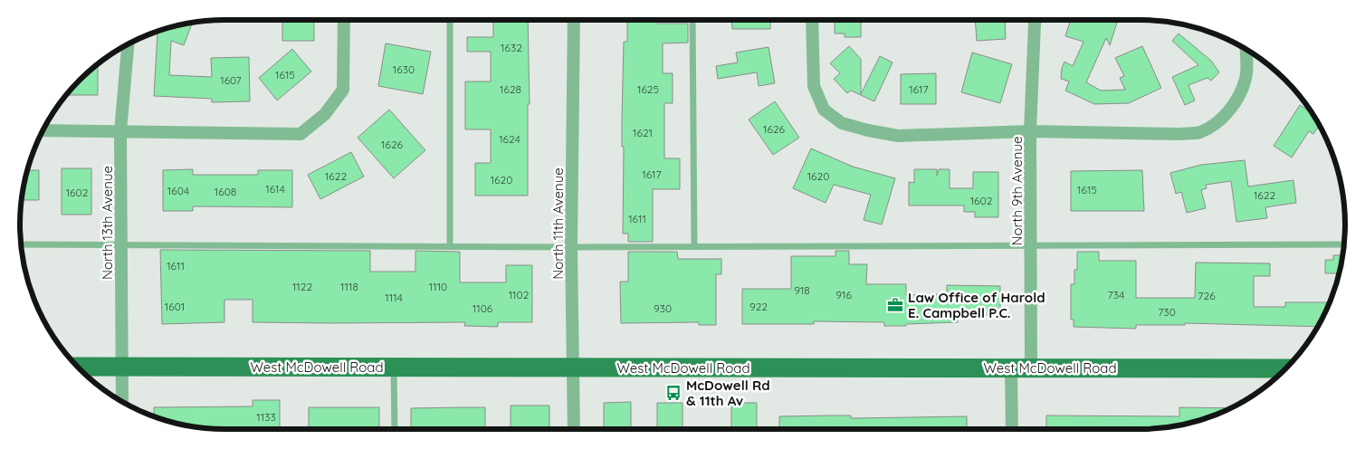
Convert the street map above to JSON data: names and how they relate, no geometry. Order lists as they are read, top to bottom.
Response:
{
  "streets": {
    "main road": ["West McDowell Road"],
    "street": ["North 9th Avenue", "North 13th Avenue", "North 11th Avenue"]
  },
  "crossings": [
    ["North 9th Avenue", "West McDowell Road"],
    ["North 13th Avenue", "West McDowell Road"],
    ["North 11th Avenue", "West McDowell Road"]
  ],
  "places": {
    "office": ["Law Office of Harold E. Campbell P.C."],
    "bus stop": ["McDowell Rd & 11th Av"]
  },
  "house_numbers": [
    "1632",
    "1630",
    "1615",
    "1607",
    "1628",
    "1625",
    "1617",
    "1626",
    "1621",
    "1624",
    "1626",
    "1617",
    "1622",
    "1620",
    "1620",
    "1614",
    "1615",
    "1604",
    "1608",
    "1602",
    "1622",
    "1602",
    "1611",
    "1611",
    "1122",
    "1118",
    "1110",
    "918",
    "1102",
    "916",
    "734",
    "726",
    "1114",
    "1601",
    "922",
    "1106",
    "930",
    "730",
    "1133"
  ]
}
